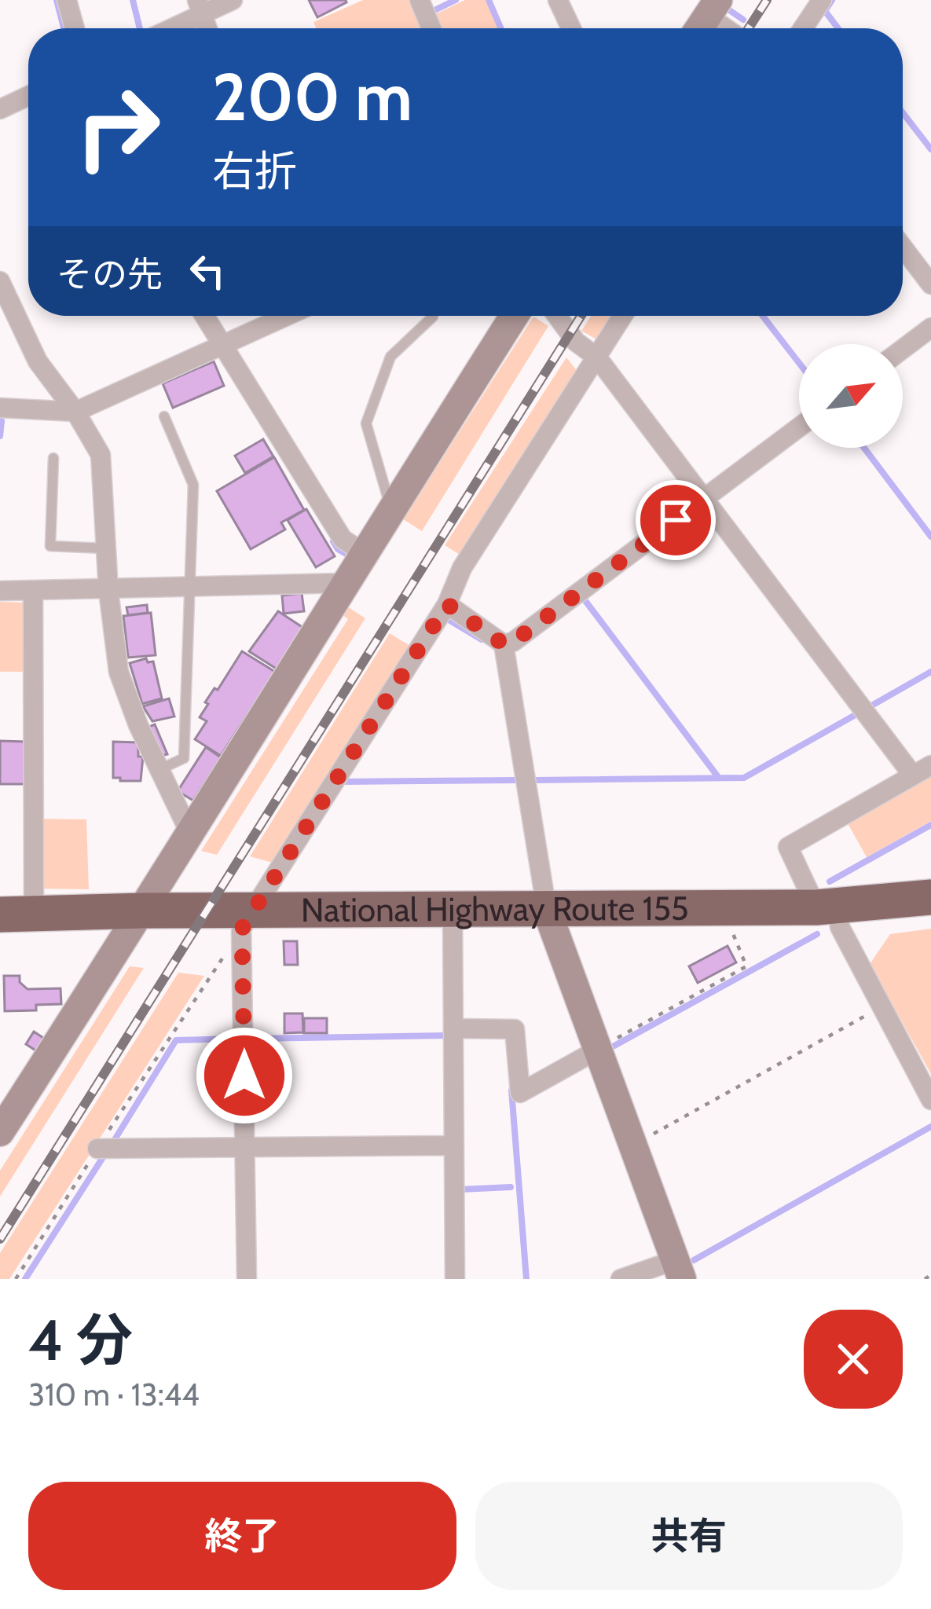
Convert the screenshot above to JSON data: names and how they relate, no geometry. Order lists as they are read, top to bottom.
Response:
{
  "streets": {
    "highway": ["National Highway Route 155"]
  },
  "north": "top right",
  "page": {
    "turn": ["200 m", "右折"],
    "then": "その先",
    "heading": ["4 分", "310 m · 13:44"],
    "buttons": ["終了", "共有"]
  }
}
